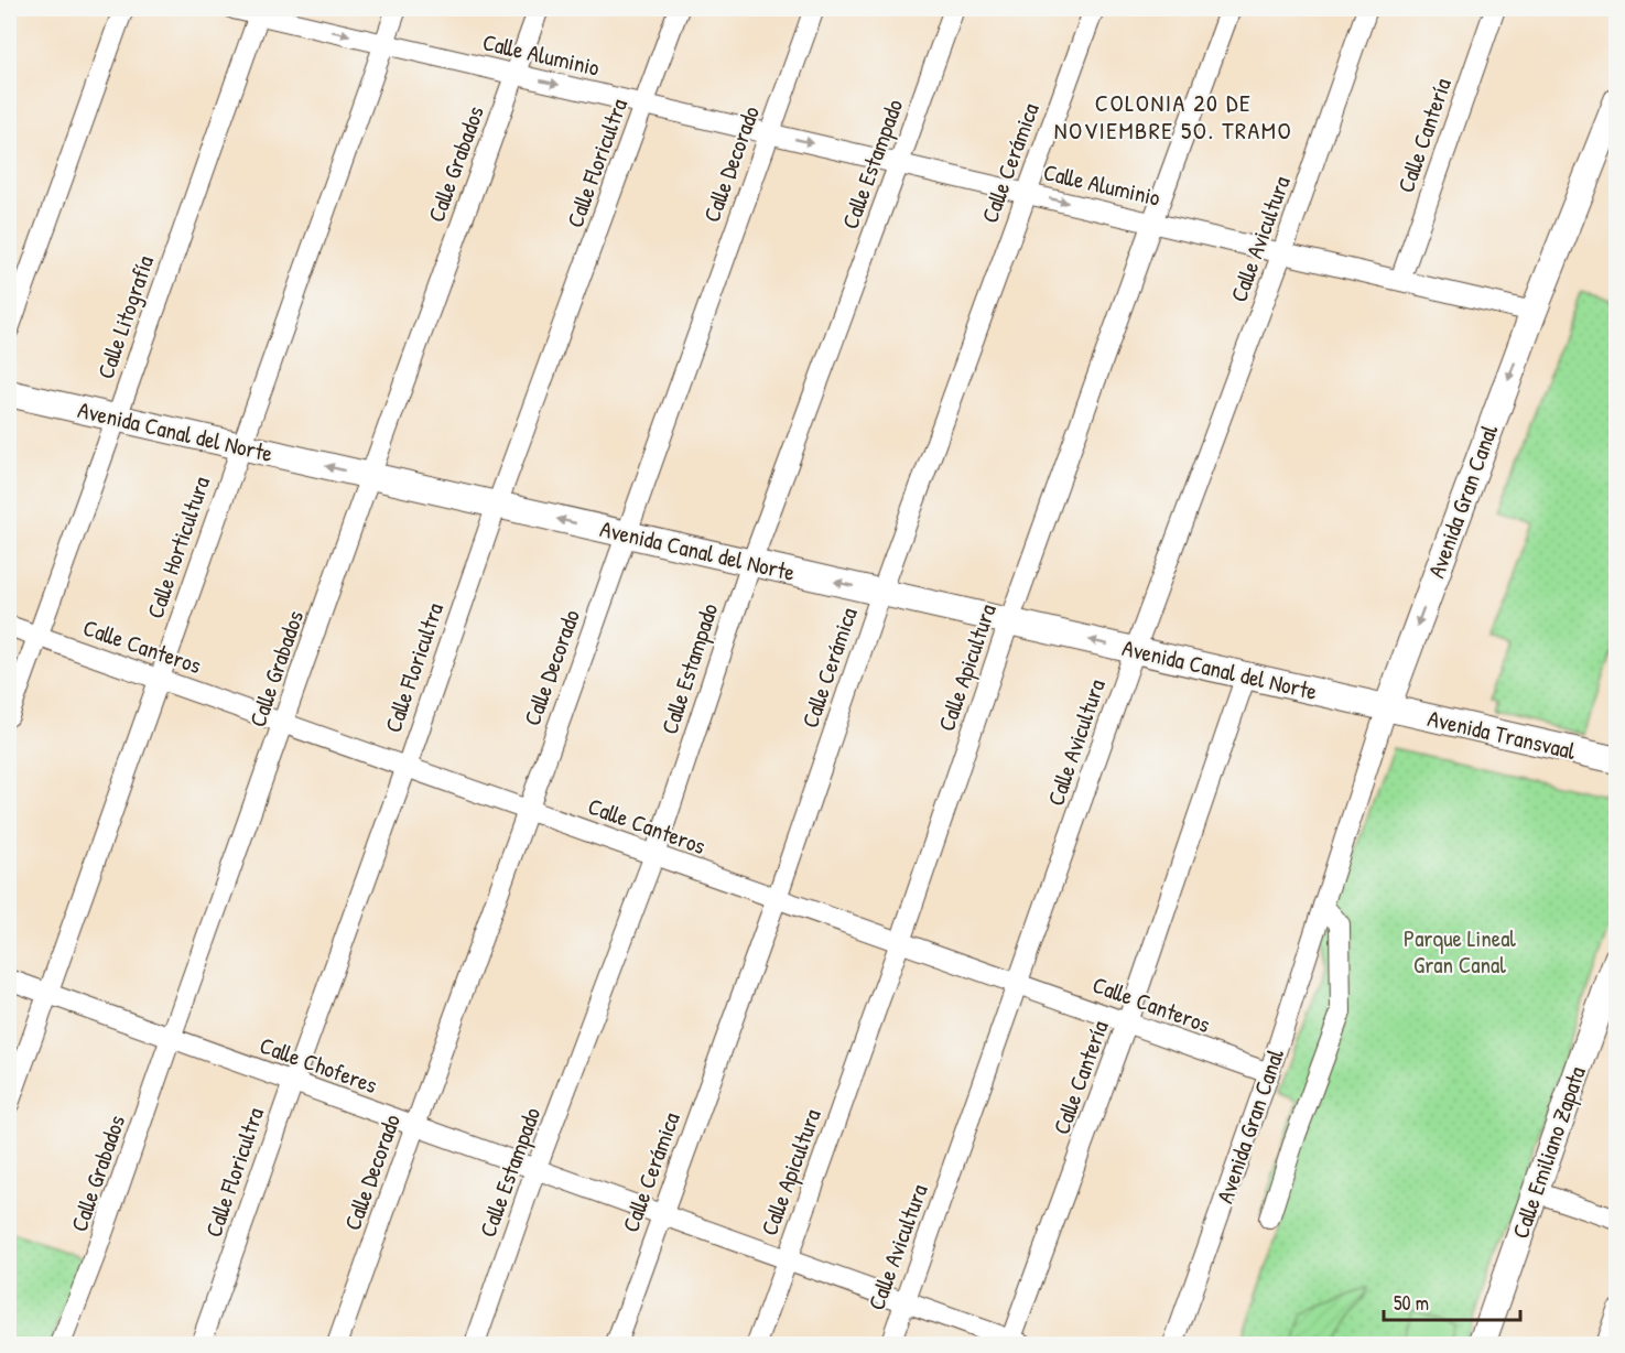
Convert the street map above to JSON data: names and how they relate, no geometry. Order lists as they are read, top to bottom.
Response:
{
  "streets": {
    "main road": [
      "Avenida Canal del Norte",
      "Avenida Gran Canal",
      "Avenida Transvaal",
      "Calle Emiliano Zapata"
    ],
    "street": [
      "Calle Aluminio",
      "Calle Cantería",
      "Calle Floricultra",
      "Calle Cerámica",
      "Calle Grabados",
      "Calle Decorado",
      "Calle Estampado",
      "Calle Avicultura",
      "Calle Litografía",
      "Calle Horticultura",
      "Calle Canteros",
      "Calle Apicultura",
      "Calle Choferes"
    ]
  },
  "crossings": [
    ["Calle Aluminio", "Calle Cantería"],
    ["Calle Aluminio", "Calle Floricultra"],
    ["Calle Aluminio", "Calle Cerámica"],
    ["Calle Aluminio", "Calle Grabados"],
    ["Calle Aluminio", "Calle Decorado"],
    ["Calle Aluminio", "Calle Estampado"],
    ["Calle Aluminio", "Calle Avicultura"],
    ["Calle Aluminio", "Calle Litografía"],
    ["Calle Aluminio", "Avenida Gran Canal"],
    ["Calle Aluminio", "Calle Horticultura"],
    ["Calle Aluminio", "Calle Apicultura"],
    ["Calle Cantería", "Avenida Canal del Norte"],
    ["Calle Cantería", "Calle Canteros"],
    ["Calle Cantería", "Calle Choferes"],
    ["Calle Floricultra", "Avenida Canal del Norte"],
    ["Calle Floricultra", "Calle Canteros"],
    ["Calle Floricultra", "Calle Choferes"],
    ["Calle Cerámica", "Avenida Canal del Norte"],
    ["Calle Cerámica", "Calle Canteros"],
    ["Calle Cerámica", "Calle Choferes"],
    ["Calle Grabados", "Avenida Canal del Norte"],
    ["Calle Grabados", "Calle Canteros"],
    ["Calle Grabados", "Calle Choferes"],
    ["Calle Decorado", "Avenida Canal del Norte"],
    ["Calle Decorado", "Calle Canteros"],
    ["Calle Decorado", "Calle Choferes"],
    ["Calle Estampado", "Avenida Canal del Norte"],
    ["Calle Estampado", "Calle Canteros"],
    ["Calle Estampado", "Calle Choferes"],
    ["Calle Avicultura", "Avenida Canal del Norte"],
    ["Calle Avicultura", "Calle Canteros"],
    ["Calle Avicultura", "Calle Choferes"],
    ["Calle Litografía", "Avenida Canal del Norte"],
    ["Calle Litografía", "Calle Canteros"],
    ["Avenida Canal del Norte", "Avenida Gran Canal"],
    ["Avenida Canal del Norte", "Calle Horticultura"],
    ["Avenida Canal del Norte", "Calle Apicultura"],
    ["Avenida Canal del Norte", "Avenida Transvaal"],
    ["Avenida Gran Canal", "Calle Canteros"],
    ["Avenida Gran Canal", "Avenida Transvaal"],
    ["Calle Horticultura", "Calle Canteros"],
    ["Calle Horticultura", "Calle Choferes"],
    ["Calle Canteros", "Calle Apicultura"],
    ["Calle Apicultura", "Calle Choferes"]
  ],
  "one_way": ["Calle Aluminio", "Avenida Canal del Norte"],
  "districts": ["COLONIA 20 DE NOVIEMBRE 5O. TRAMO"],
  "parks": ["Parque Lineal Gran Canal"],
  "scale_bar": "50 m"
}
